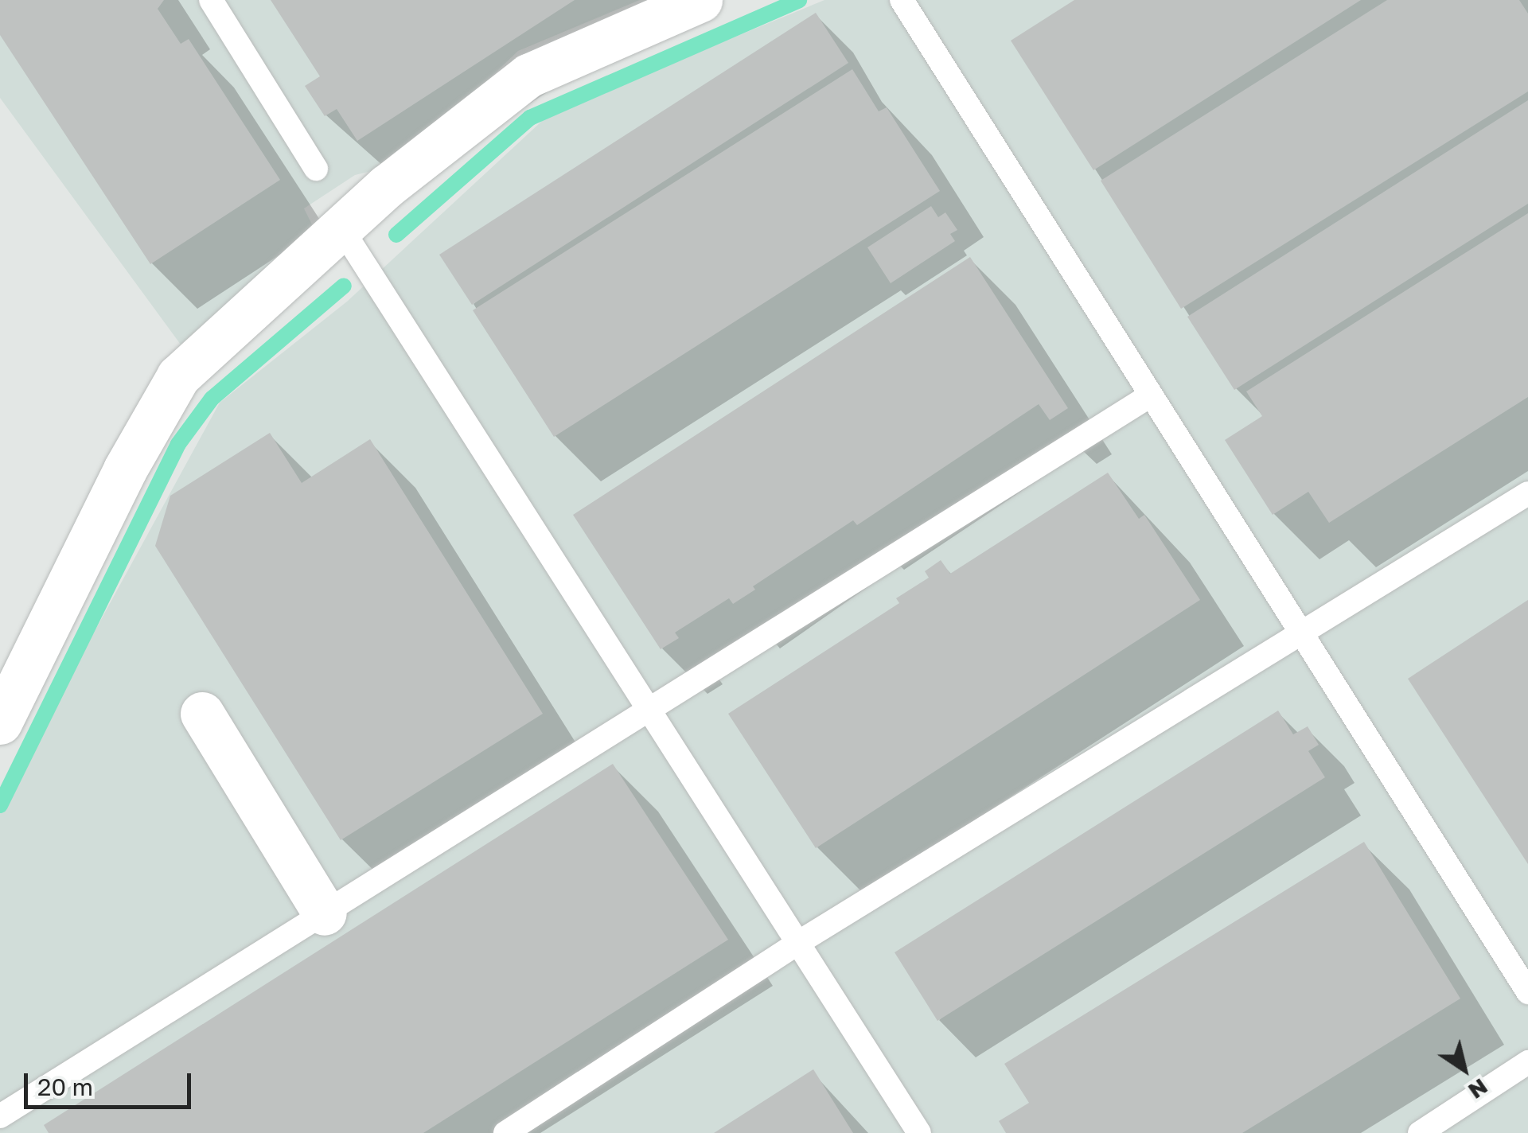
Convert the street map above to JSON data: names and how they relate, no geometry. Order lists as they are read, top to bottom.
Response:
{
  "scale_bar": "20 m",
  "north": "bottom right"
}
